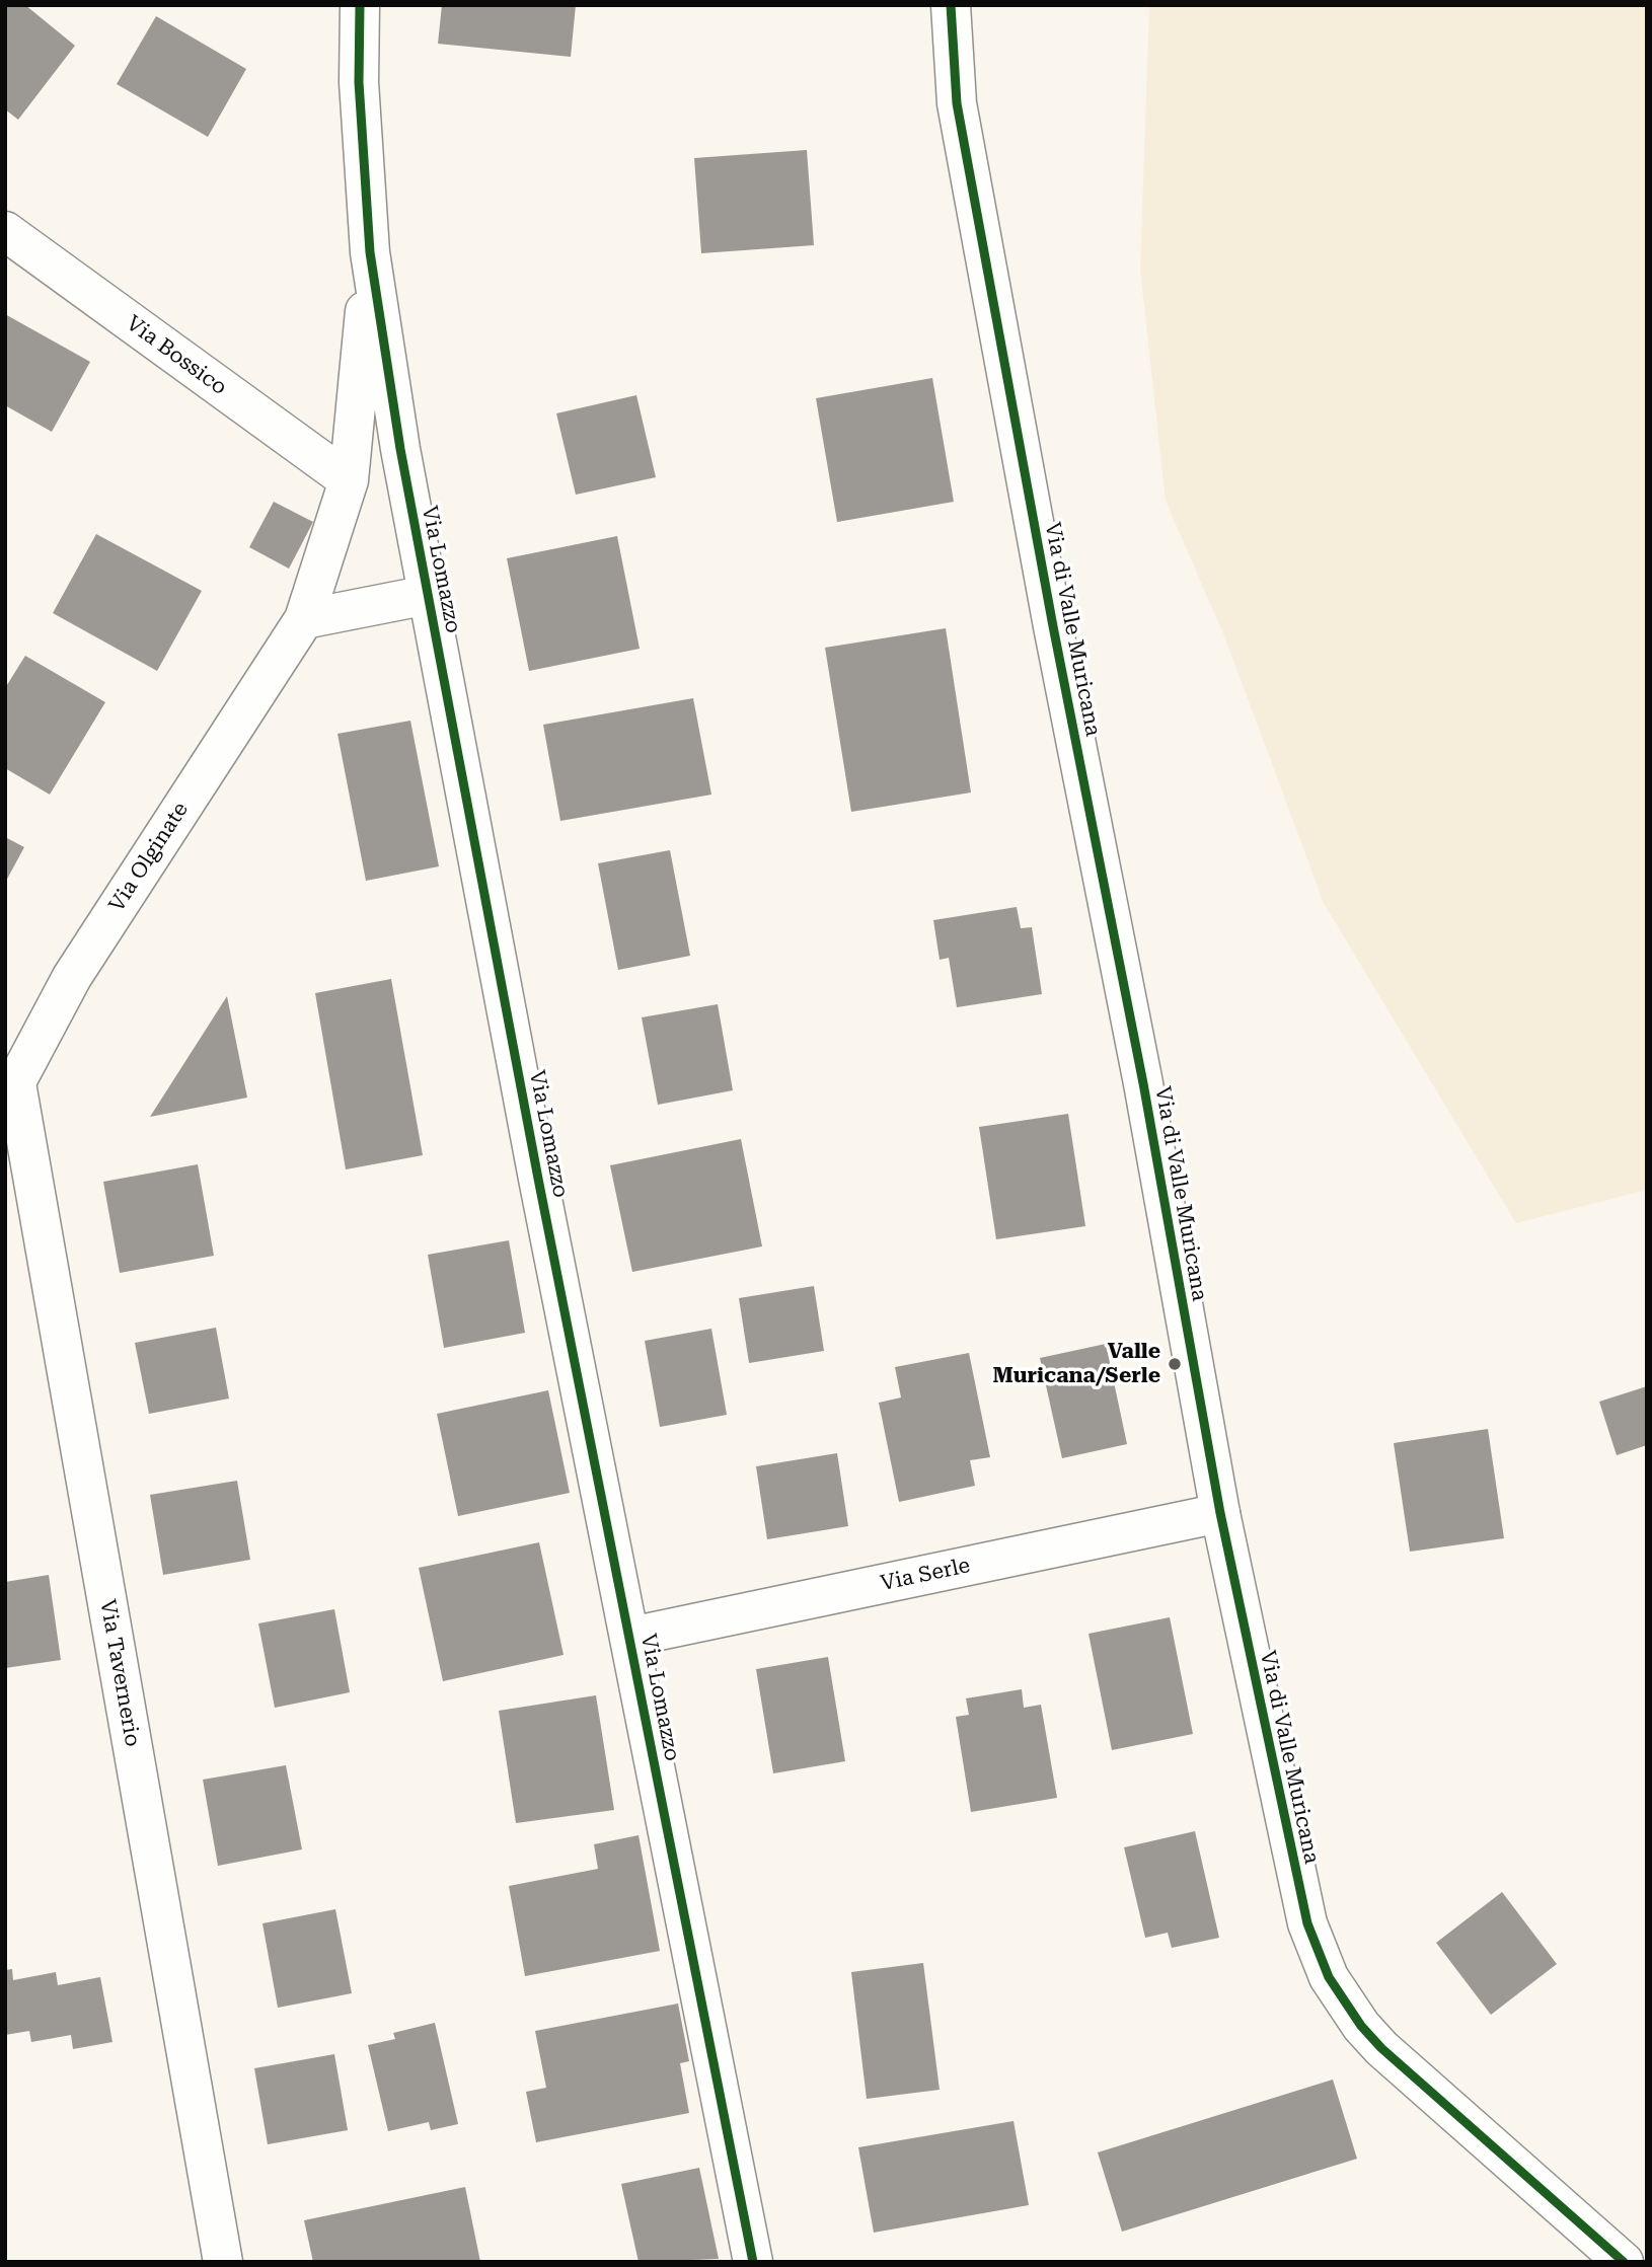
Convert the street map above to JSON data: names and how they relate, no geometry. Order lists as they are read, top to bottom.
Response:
{
  "streets": {
    "street": [
      "Via Bossico",
      "Via Lomazzo",
      "Via di Valle Muricana",
      "Via Olginate",
      "Via Serle",
      "Via Tavernerio"
    ]
  },
  "crossings": [
    ["Via Bossico", "Via Olginate"],
    ["Via Lomazzo", "Via Olginate"],
    ["Via Lomazzo", "Via Serle"],
    ["Via di Valle Muricana", "Via Serle"],
    ["Via Olginate", "Via Tavernerio"]
  ],
  "places": ["Valle Muricana/Serle"]
}
